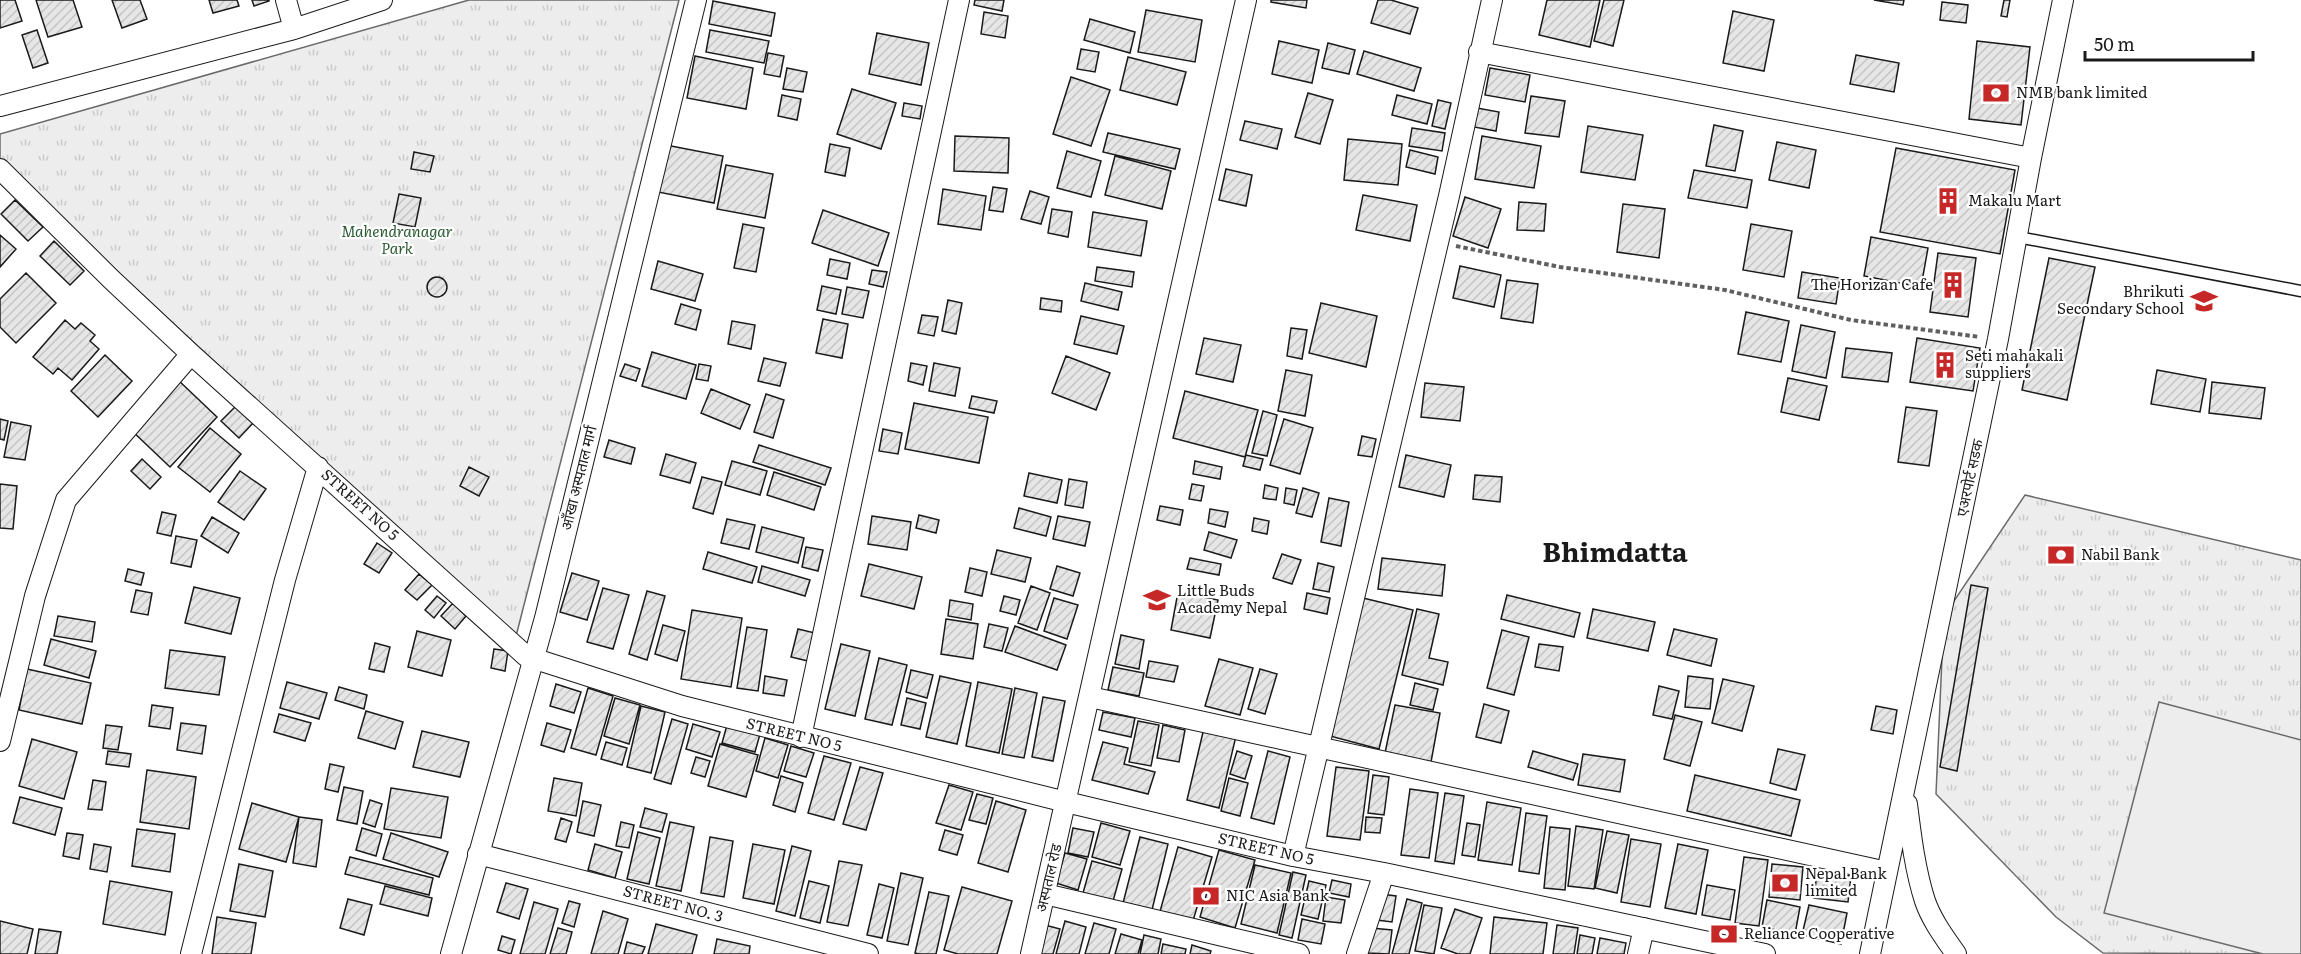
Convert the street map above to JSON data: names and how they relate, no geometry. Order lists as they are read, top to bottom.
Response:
{
  "streets": {
    "street": [
      "आँखा अस्पताल मार्ग",
      "एअरपोर्ट सडक",
      "STREET NO 5",
      "अस्पताल रोड",
      "STREET NO. 3"
    ]
  },
  "crossings": [
    ["आँखा अस्पताल मार्ग", "STREET NO 5"],
    ["आँखा अस्पताल मार्ग", "STREET NO. 3"],
    ["STREET NO 5", "अस्पताल रोड"]
  ],
  "districts": ["Bhimdatta"],
  "parks": ["Mahendranagar Park"],
  "places": {
    "bank": [
      "NMB bank limited",
      "Nabil Bank",
      "Nepal Bank limited",
      "NIC Asia Bank",
      "Reliance Cooperative"
    ],
    "building": ["Makalu Mart", "The Horizan Cafe", "Seti mahakali suppliers"],
    "school or university": ["Bhrikuti Secondary School", "Little Buds Academy Nepal"]
  },
  "scale_bar": "50 m"
}
